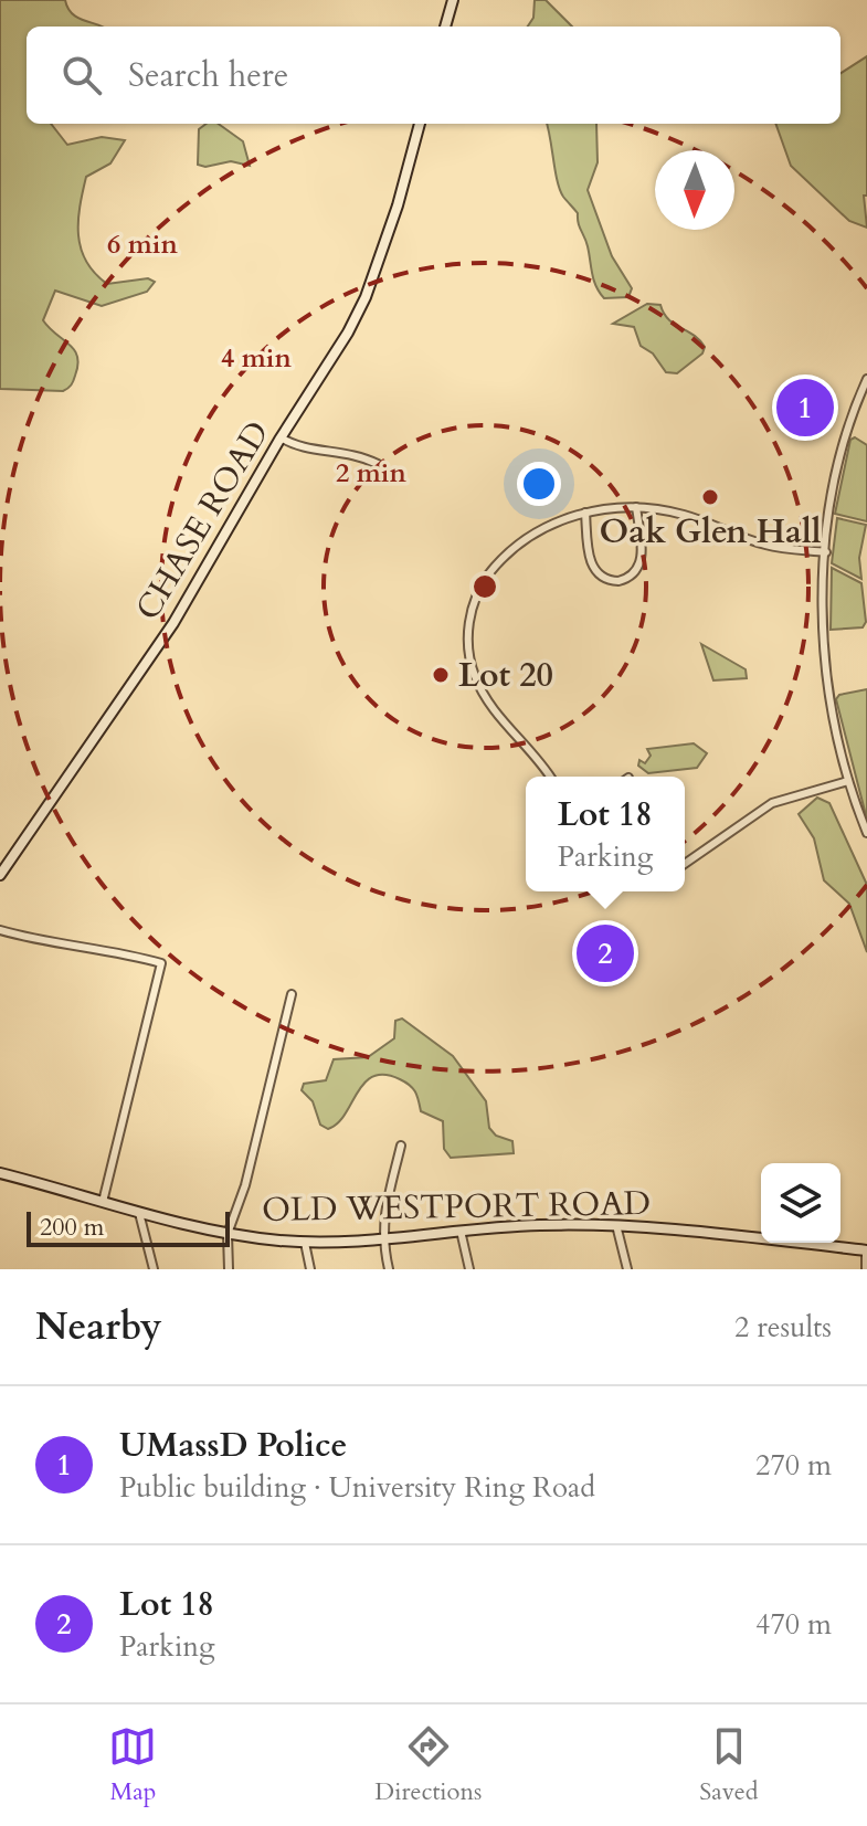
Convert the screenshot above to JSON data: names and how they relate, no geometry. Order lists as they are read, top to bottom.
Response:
{
  "streets": {
    "street": ["CHASE ROAD", "OLD WESTPORT ROAD"]
  },
  "places": ["Oak Glen Hall", "Lot 20"],
  "scale_bar": "200 m",
  "north": "bottom",
  "page": {
    "search": "Search here",
    "pins": ["1", "2"],
    "popup": ["Lot 18", "Parking"],
    "scale": "200 m",
    "heading": ["Nearby", "2 results"],
    "list": [
      {
        "mark": "1",
        "name": "UMassD Police",
        "note": "Public building · University Ring Road",
        "value": "270 m"
      },
      {
        "mark": "2",
        "name": "Lot 18",
        "note": "Parking",
        "value": "470 m"
      }
    ],
    "nav": ["Map", "Directions", "Saved"]
  },
  "rings": ["6 min", "4 min", "2 min"]
}
